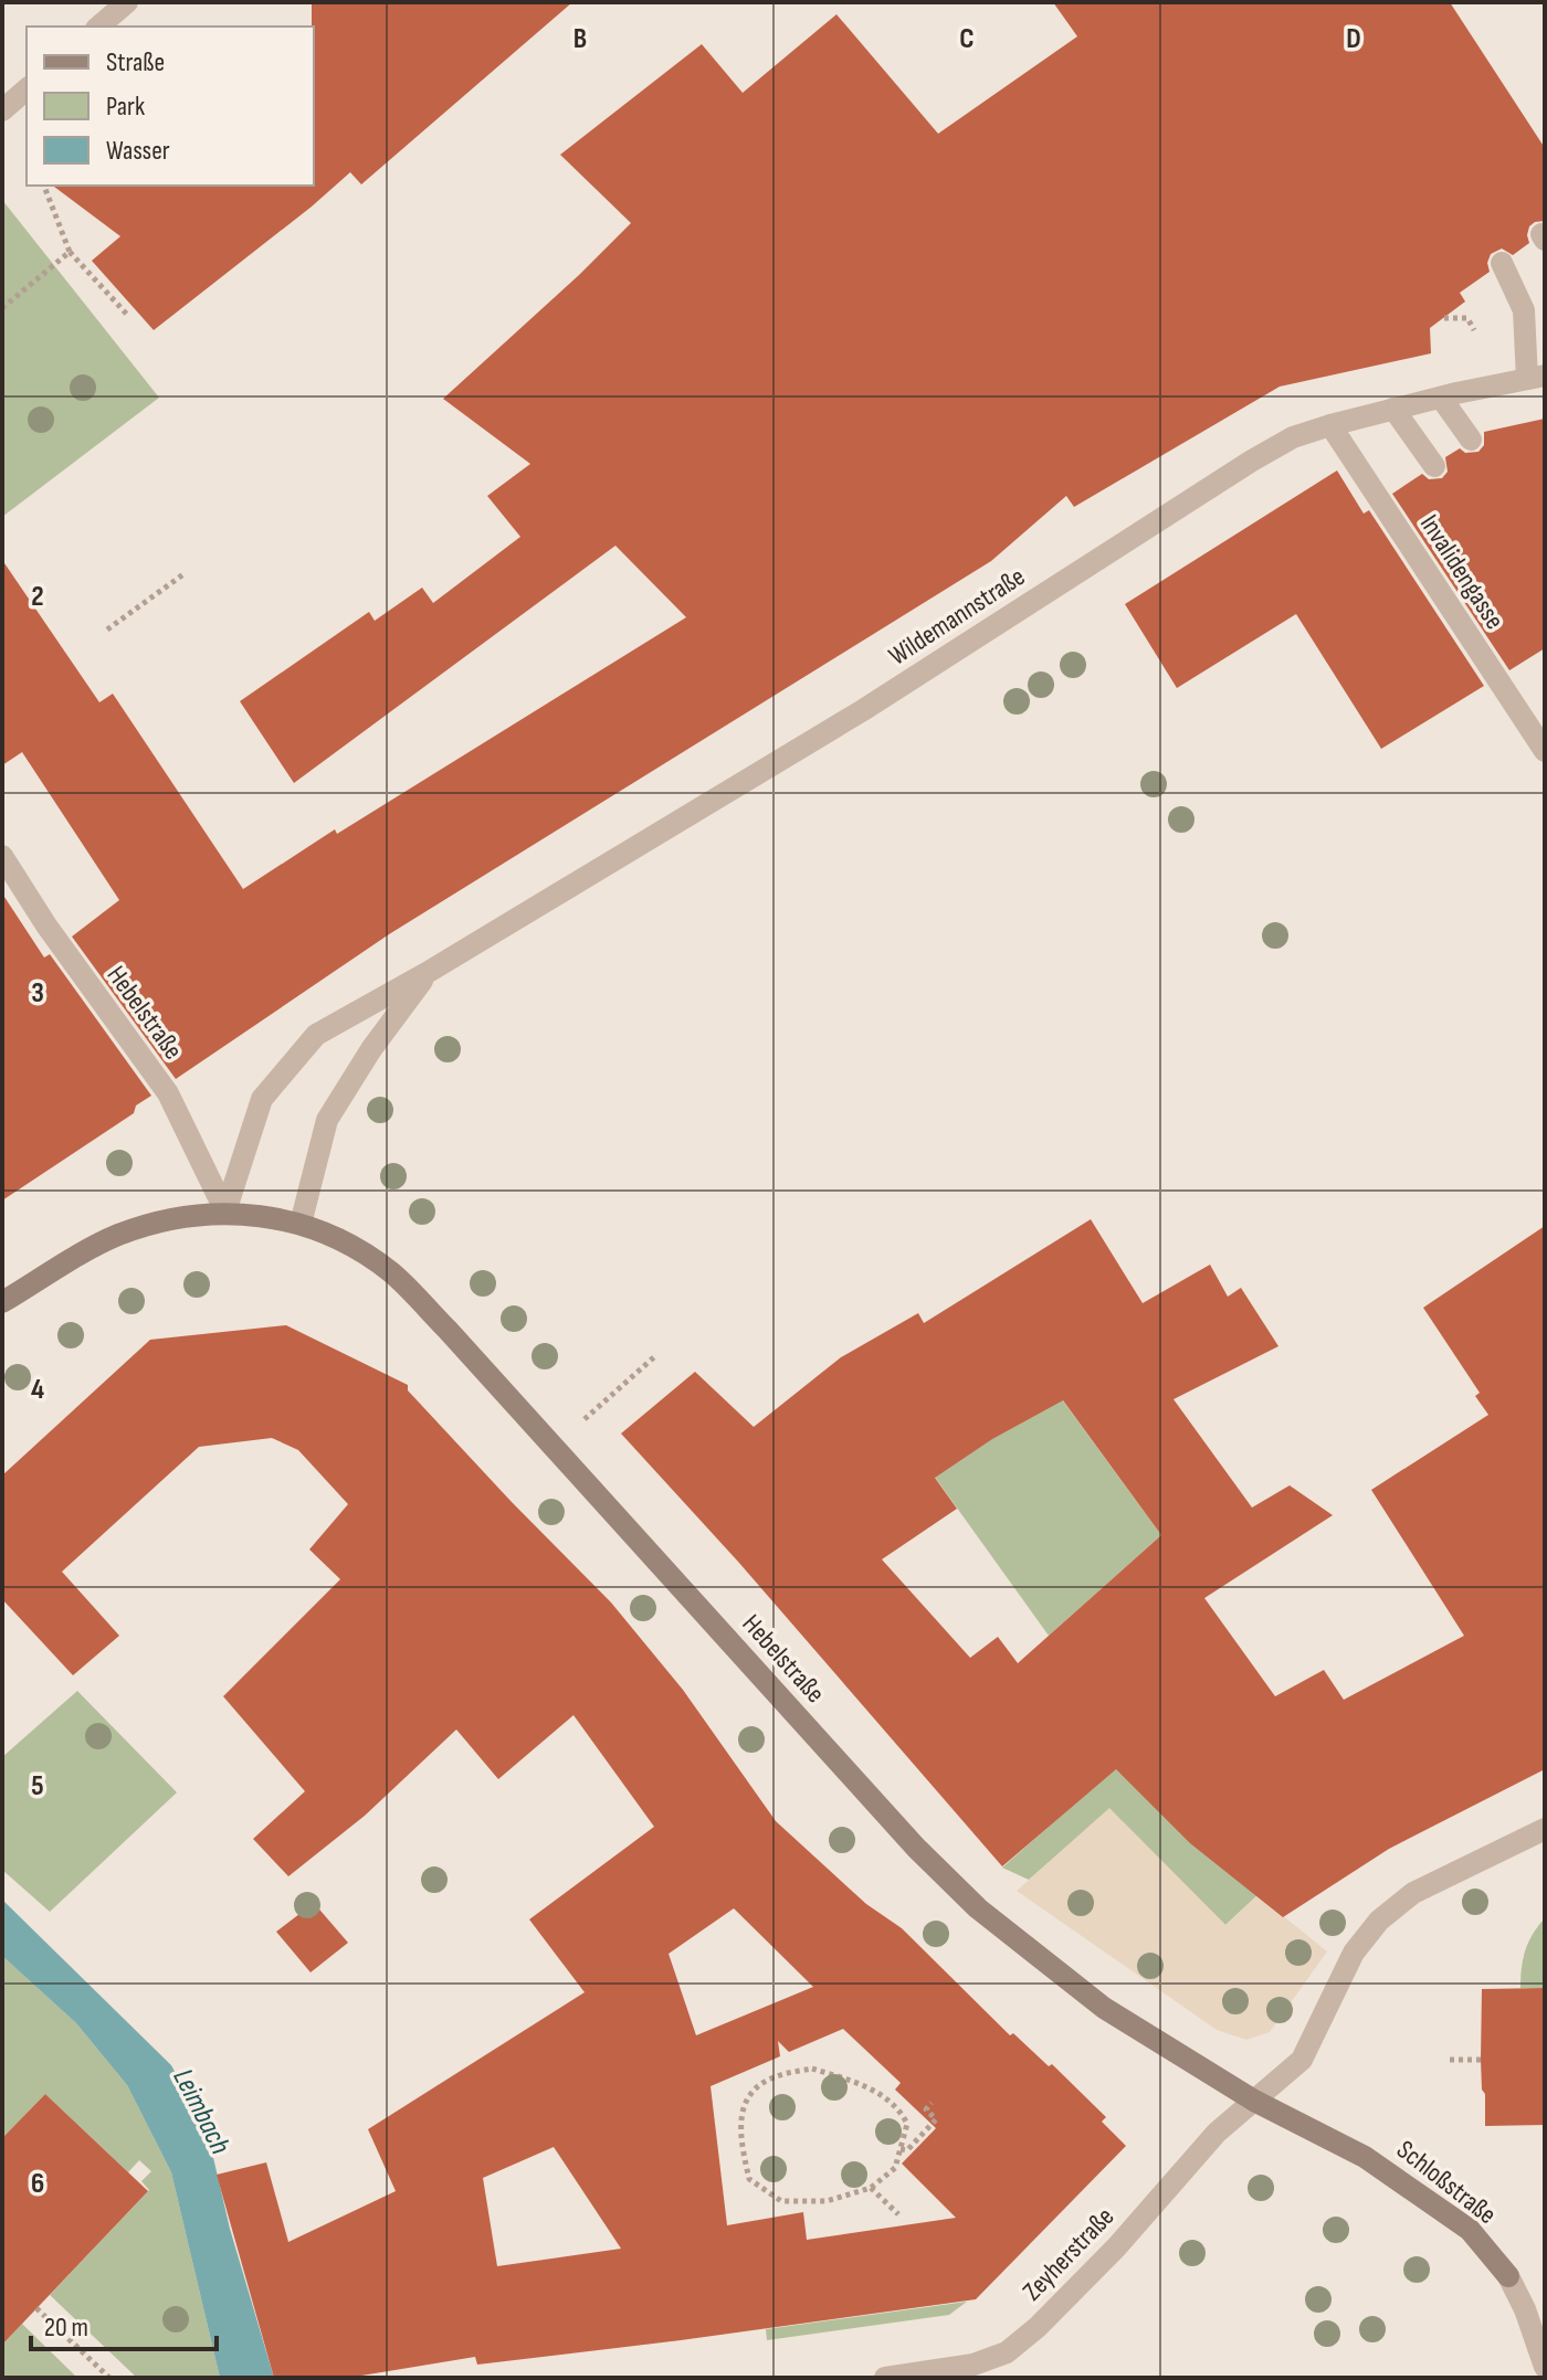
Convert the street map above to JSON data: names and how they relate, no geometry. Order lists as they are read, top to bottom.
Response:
{
  "streets": {
    "street": [
      "Invalidengasse",
      "Wildemannstraße",
      "Hebelstraße",
      "Schloßstraße",
      "Zeyherstraße"
    ]
  },
  "crossings": [
    ["Invalidengasse", "Wildemannstraße"],
    ["Wildemannstraße", "Hebelstraße"],
    ["Hebelstraße", "Schloßstraße"],
    ["Hebelstraße", "Zeyherstraße"],
    ["Schloßstraße", "Zeyherstraße"]
  ],
  "water": ["Leimbach"],
  "legend": ["Straße", "Park", "Wasser"],
  "scale_bar": "20 m",
  "grid": {
    "columns": ["B", "C", "D"],
    "rows": [
      "2",
      "3",
      "4",
      "5",
      "6"
    ]
  }
}
